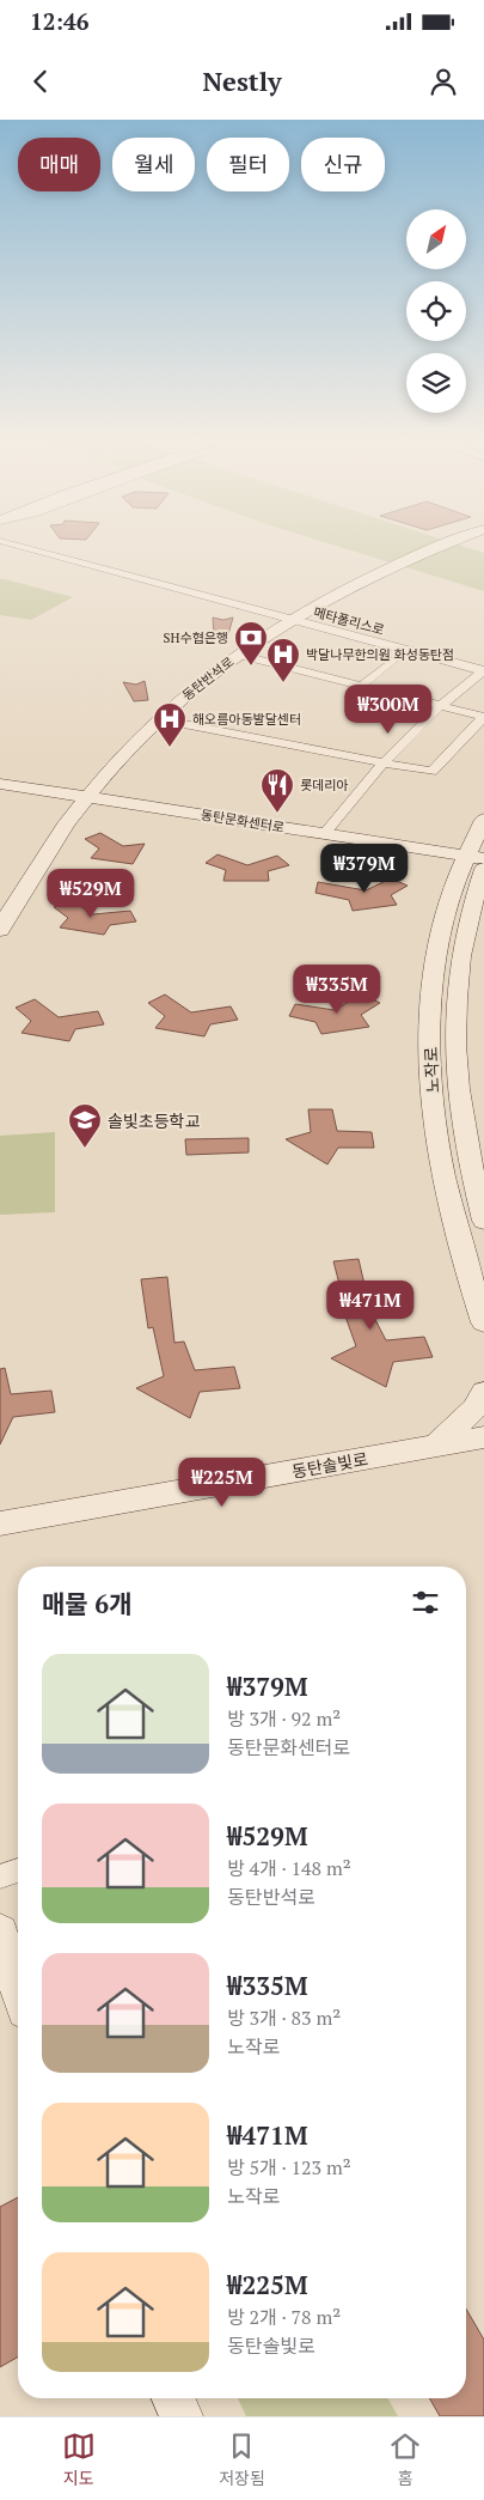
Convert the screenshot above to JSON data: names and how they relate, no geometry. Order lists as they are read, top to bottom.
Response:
{
  "streets": {
    "street": [
      "메타폴리스로",
      "동탄반석로",
      "동탄문화센터로",
      "노작로",
      "동탄솔빛로"
    ]
  },
  "crossings": [
    ["메타폴리스로", "동탄반석로"],
    ["동탄반석로", "동탄문화센터로"],
    ["동탄문화센터로", "노작로"]
  ],
  "places": {
    "bank": ["SH수협은행"],
    "hospital": ["박달나무한의원 화성동탄점", "해오름아동발달센터"],
    "restaurant": ["롯데리아"],
    "school or university": ["솔빛초등학교"]
  },
  "north": "top right",
  "page": {
    "status": "12:46",
    "header": "Nestly",
    "chip": [
      "매매",
      "월세",
      "필터",
      "신규"
    ],
    "price": [
      "₩300M",
      "₩379M",
      "₩529M",
      "₩335M",
      "₩471M",
      "₩225M"
    ],
    "heading": "매물 6개",
    "list": [
      {
        "name": "₩379M",
        "note": "방 3개 · 92 m² · 동탄문화센터로"
      },
      {
        "name": "₩529M",
        "note": "방 4개 · 148 m² · 동탄반석로"
      },
      {
        "name": "₩335M",
        "note": "방 3개 · 83 m² · 노작로"
      },
      {
        "name": "₩471M",
        "note": "방 5개 · 123 m² · 노작로"
      },
      {
        "name": "₩225M",
        "note": "방 2개 · 78 m² · 동탄솔빛로"
      }
    ],
    "tabs": ["지도", "저장됨", "홈"]
  }
}
